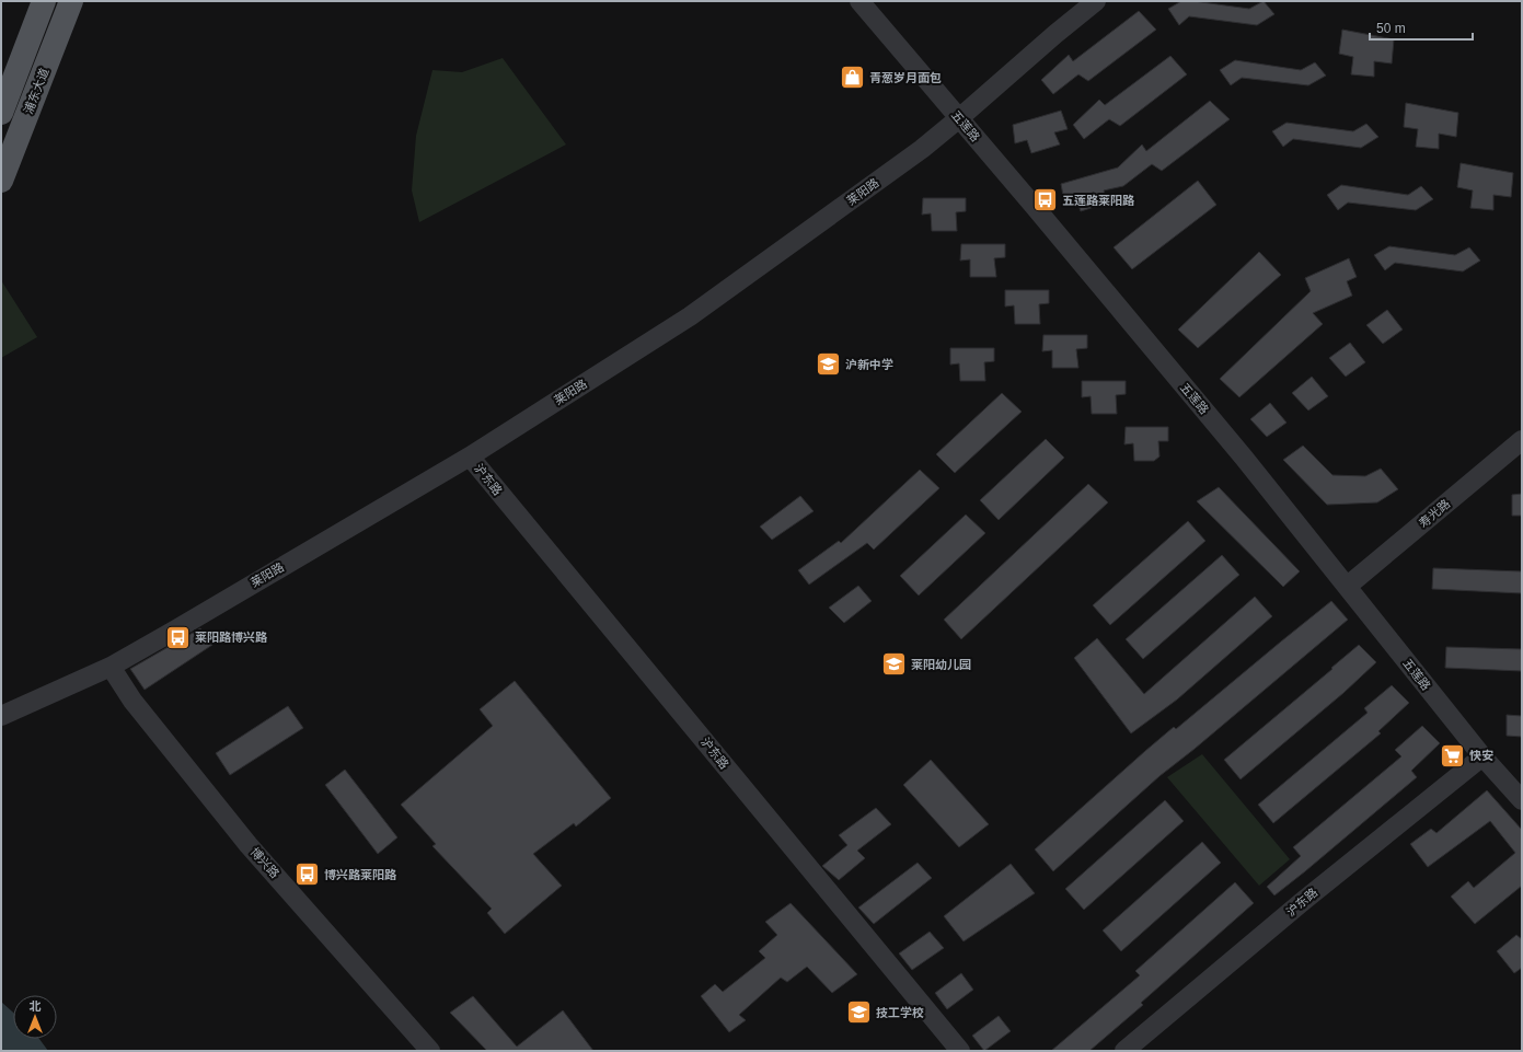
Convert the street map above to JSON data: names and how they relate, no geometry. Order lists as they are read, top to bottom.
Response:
{
  "streets": {
    "main road": ["浦东大道"],
    "street": [
      "五莲路",
      "莱阳路",
      "沪东路",
      "寿光路",
      "博兴路"
    ]
  },
  "crossings": [
    ["五莲路", "莱阳路"],
    ["五莲路", "沪东路"],
    ["五莲路", "寿光路"],
    ["莱阳路", "沪东路"],
    ["莱阳路", "博兴路"]
  ],
  "places": {
    "shop": ["青葱岁月面包"],
    "bus stop": ["五莲路莱阳路", "莱阳路博兴路", "博兴路莱阳路"],
    "school or university": ["沪新中学", "莱阳幼儿园", "技工学校"],
    "supermarket": ["快安"]
  },
  "scale_bar": "50 m",
  "north": "top"
}
